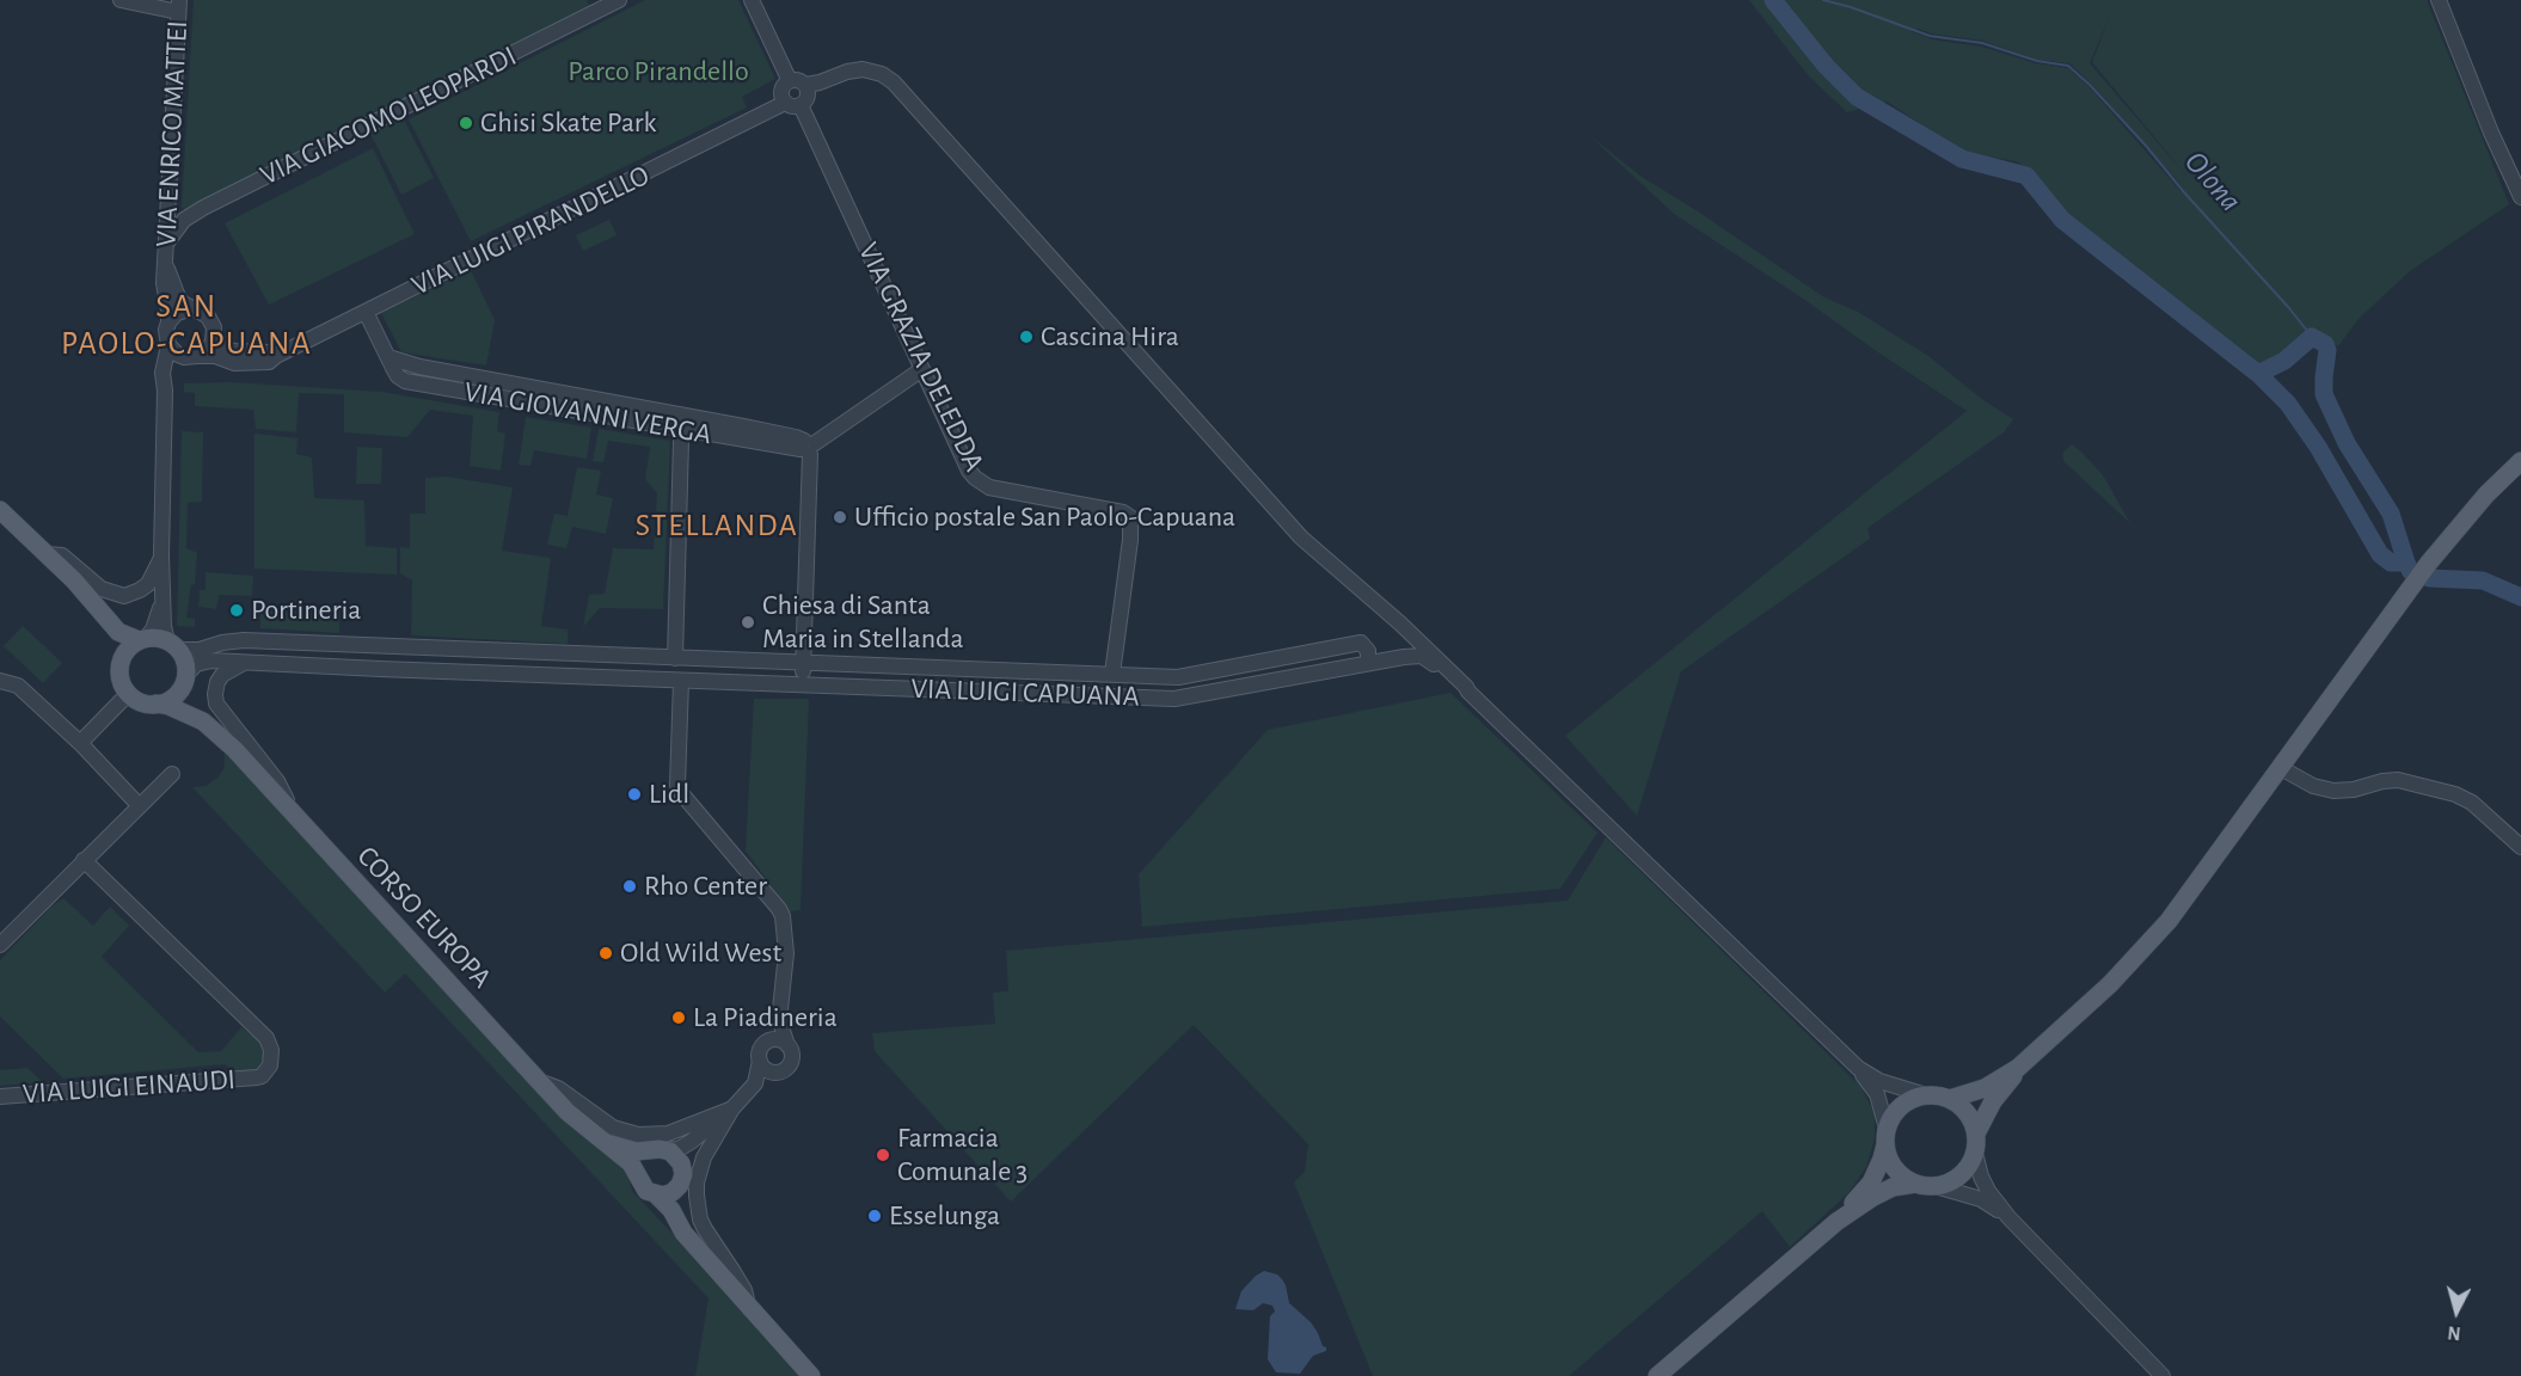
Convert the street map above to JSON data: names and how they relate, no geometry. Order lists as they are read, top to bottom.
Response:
{
  "streets": {
    "main road": ["CORSO EUROPA"],
    "street": [
      "VIA GIACOMO LEOPARDI",
      "VIA ENRICO MATTEI",
      "VIA LUIGI PIRANDELLO",
      "VIA GRAZIA DELEDDA",
      "VIA GIOVANNI VERGA",
      "VIA LUIGI CAPUANA",
      "VIA LUIGI EINAUDI"
    ]
  },
  "crossings": [
    ["VIA GIACOMO LEOPARDI", "VIA ENRICO MATTEI"],
    ["VIA ENRICO MATTEI", "VIA LUIGI PIRANDELLO"],
    ["VIA LUIGI PIRANDELLO", "VIA GRAZIA DELEDDA"],
    ["VIA LUIGI PIRANDELLO", "VIA GIOVANNI VERGA"],
    ["VIA GRAZIA DELEDDA", "VIA LUIGI CAPUANA"],
    ["VIA LUIGI CAPUANA", "CORSO EUROPA"]
  ],
  "districts": ["SAN PAOLO-CAPUANA", "STELLANDA"],
  "water": ["Olona"],
  "parks": ["Parco Pirandello"],
  "places": [
    "Ghisi Skate Park",
    "Cascina Hira",
    "Ufficio postale San Paolo-Capuana",
    "Portineria",
    "Chiesa di Santa Maria in Stellanda",
    "Lidl",
    "Rho Center",
    "Old Wild West",
    "La Piadineria",
    "Farmacia Comunale 3",
    "Esselunga"
  ],
  "north": "bottom"
}
